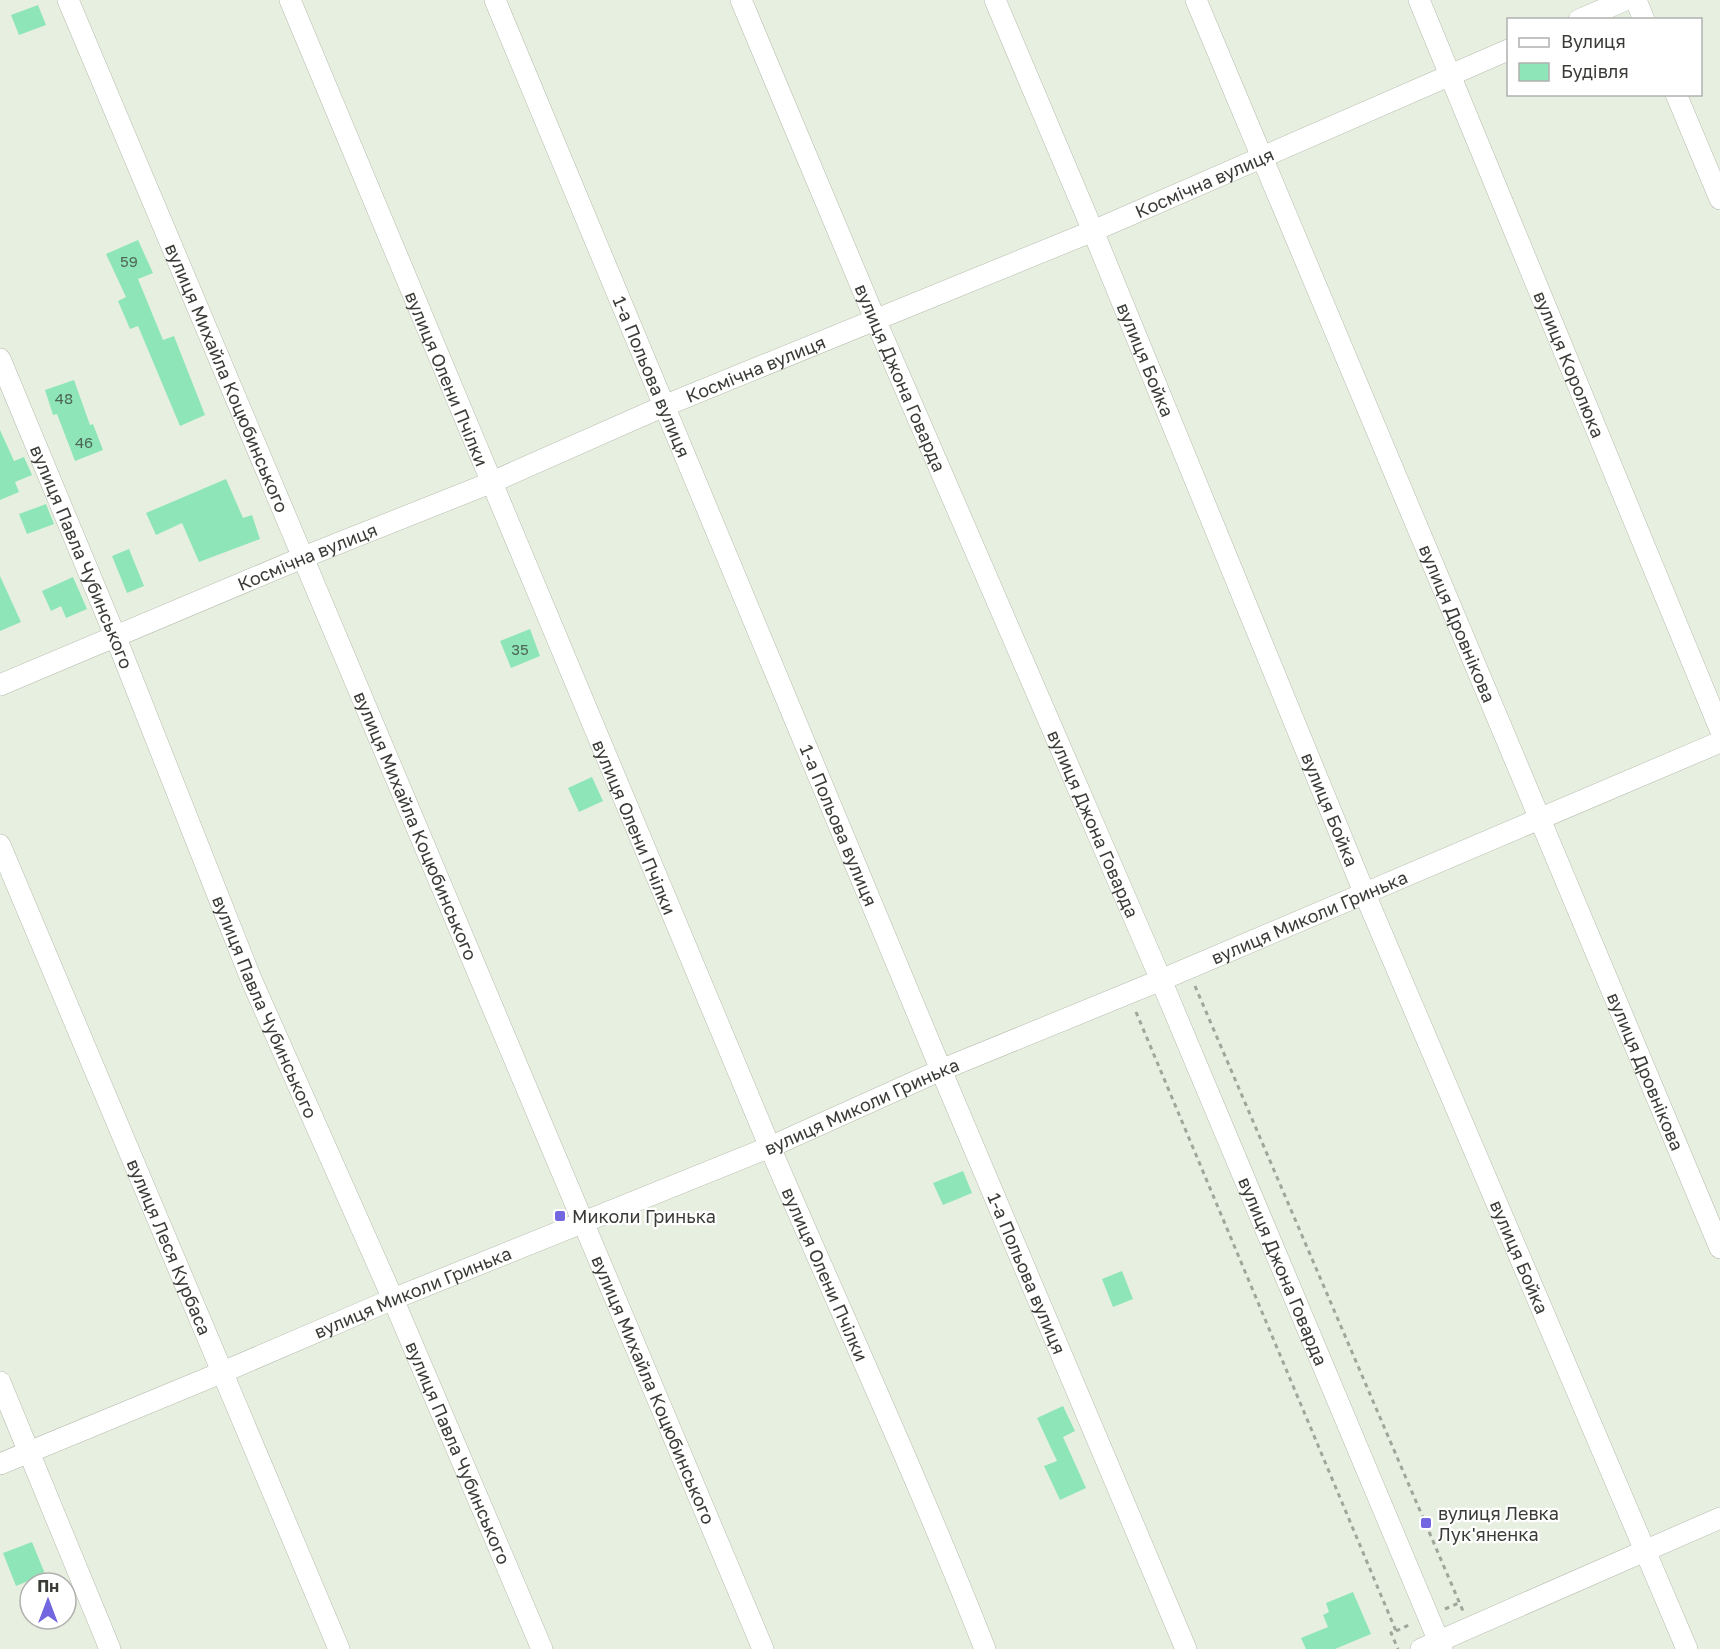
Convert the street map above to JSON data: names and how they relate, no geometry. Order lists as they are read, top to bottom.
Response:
{
  "streets": {
    "street": [
      "Космічна вулиця",
      "вулиця Бойка",
      "вулиця Королюка",
      "вулиця Михайла Коцюбинського",
      "1-а Польова вулиця",
      "вулиця Олени Пчілки",
      "вулиця Джона Говарда",
      "вулиця Павла Чубинського",
      "вулиця Дровнікова",
      "вулиця Миколи Гринька",
      "вулиця Леся Курбаса"
    ]
  },
  "crossings": [
    ["Космічна вулиця", "вулиця Бойка"],
    ["Космічна вулиця", "вулиця Королюка"],
    ["Космічна вулиця", "вулиця Михайла Коцюбинського"],
    ["Космічна вулиця", "1-а Польова вулиця"],
    ["Космічна вулиця", "вулиця Олени Пчілки"],
    ["Космічна вулиця", "вулиця Джона Говарда"],
    ["Космічна вулиця", "вулиця Павла Чубинського"],
    ["Космічна вулиця", "вулиця Дровнікова"],
    ["вулиця Бойка", "вулиця Миколи Гринька"],
    ["вулиця Михайла Коцюбинського", "вулиця Миколи Гринька"],
    ["1-а Польова вулиця", "вулиця Миколи Гринька"],
    ["вулиця Олени Пчілки", "вулиця Миколи Гринька"],
    ["вулиця Джона Говарда", "вулиця Миколи Гринька"],
    ["вулиця Павла Чубинського", "вулиця Миколи Гринька"],
    ["вулиця Дровнікова", "вулиця Миколи Гринька"],
    ["вулиця Миколи Гринька", "вулиця Леся Курбаса"]
  ],
  "places": {
    "transit": ["Миколи Гринька", "вулиця Левка Лук'яненка"]
  },
  "house_numbers": [
    "59",
    "48",
    "46",
    "35"
  ],
  "legend": ["Вулиця", "Будівля"],
  "north": "top"
}
